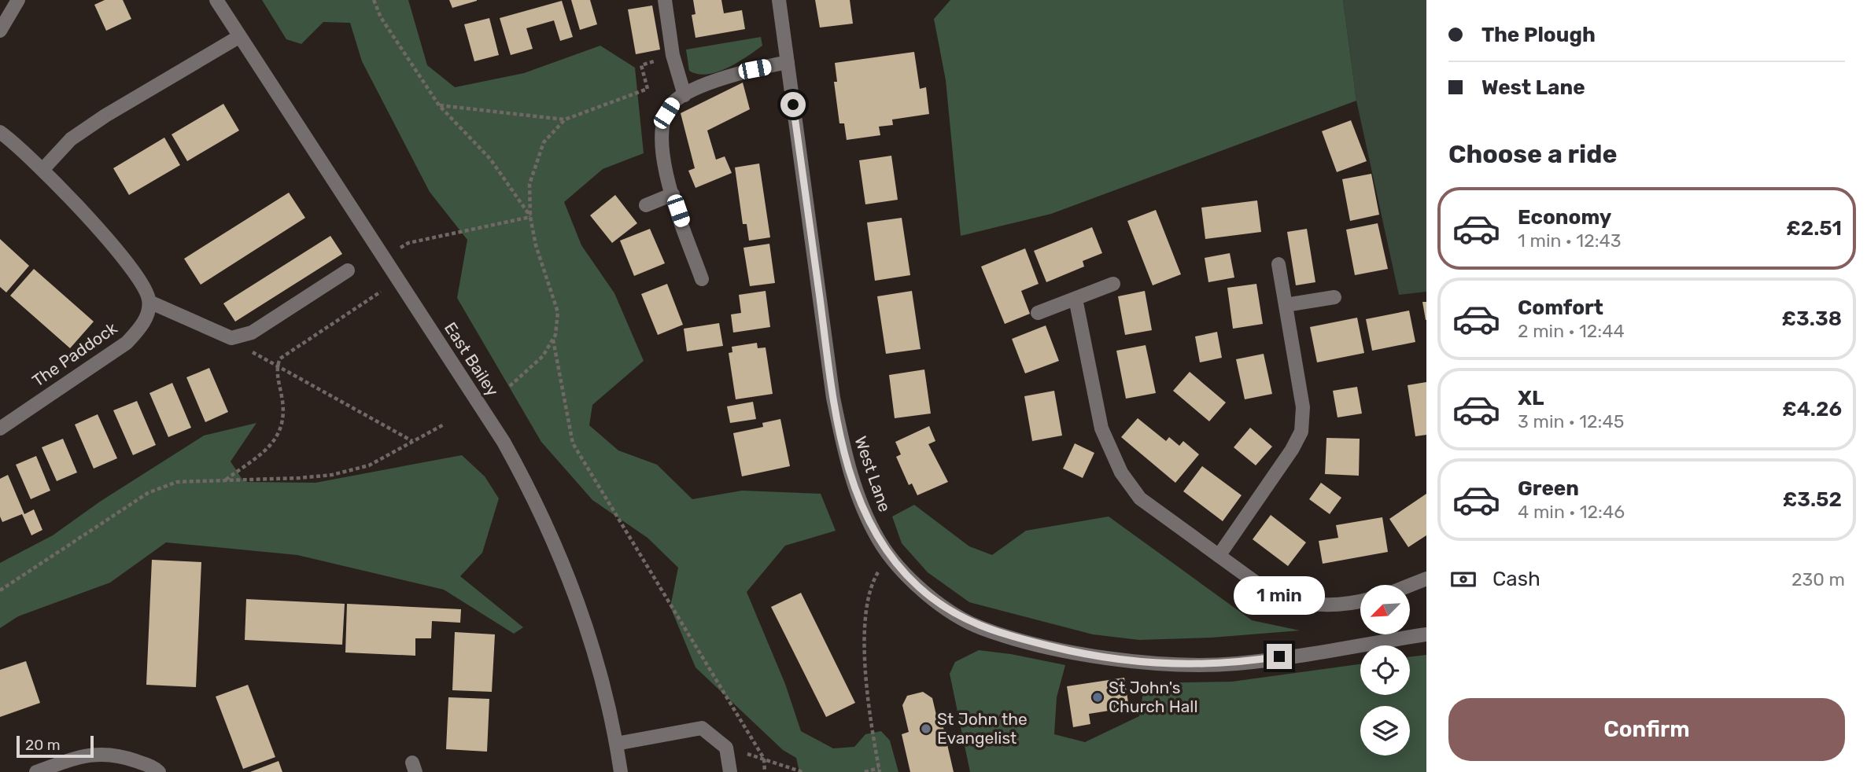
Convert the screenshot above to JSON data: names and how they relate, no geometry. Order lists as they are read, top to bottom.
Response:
{
  "streets": {
    "street": ["The Paddock", "East Bailey", "West Lane"]
  },
  "places": ["St John's Church Hall", "St John the Evangelist"],
  "scale_bar": "20 m",
  "north": "bottom left",
  "page": {
    "banner": ["The Plough", "West Lane"],
    "heading": "Choose a ride",
    "list": [
      {
        "name": "Economy",
        "note": "1 min · 12:43",
        "value": "£2.51"
      },
      {
        "name": "Comfort",
        "note": "2 min · 12:44",
        "value": "£3.38"
      },
      {
        "name": "XL",
        "note": "3 min · 12:45",
        "value": "£4.26"
      },
      {
        "name": "Green",
        "note": "4 min · 12:46",
        "value": "£3.52"
      }
    ],
    "pay": ["Cash", "230 m"],
    "bubble": "1 min",
    "buttons": "Confirm",
    "scale": "20 m"
  }
}
